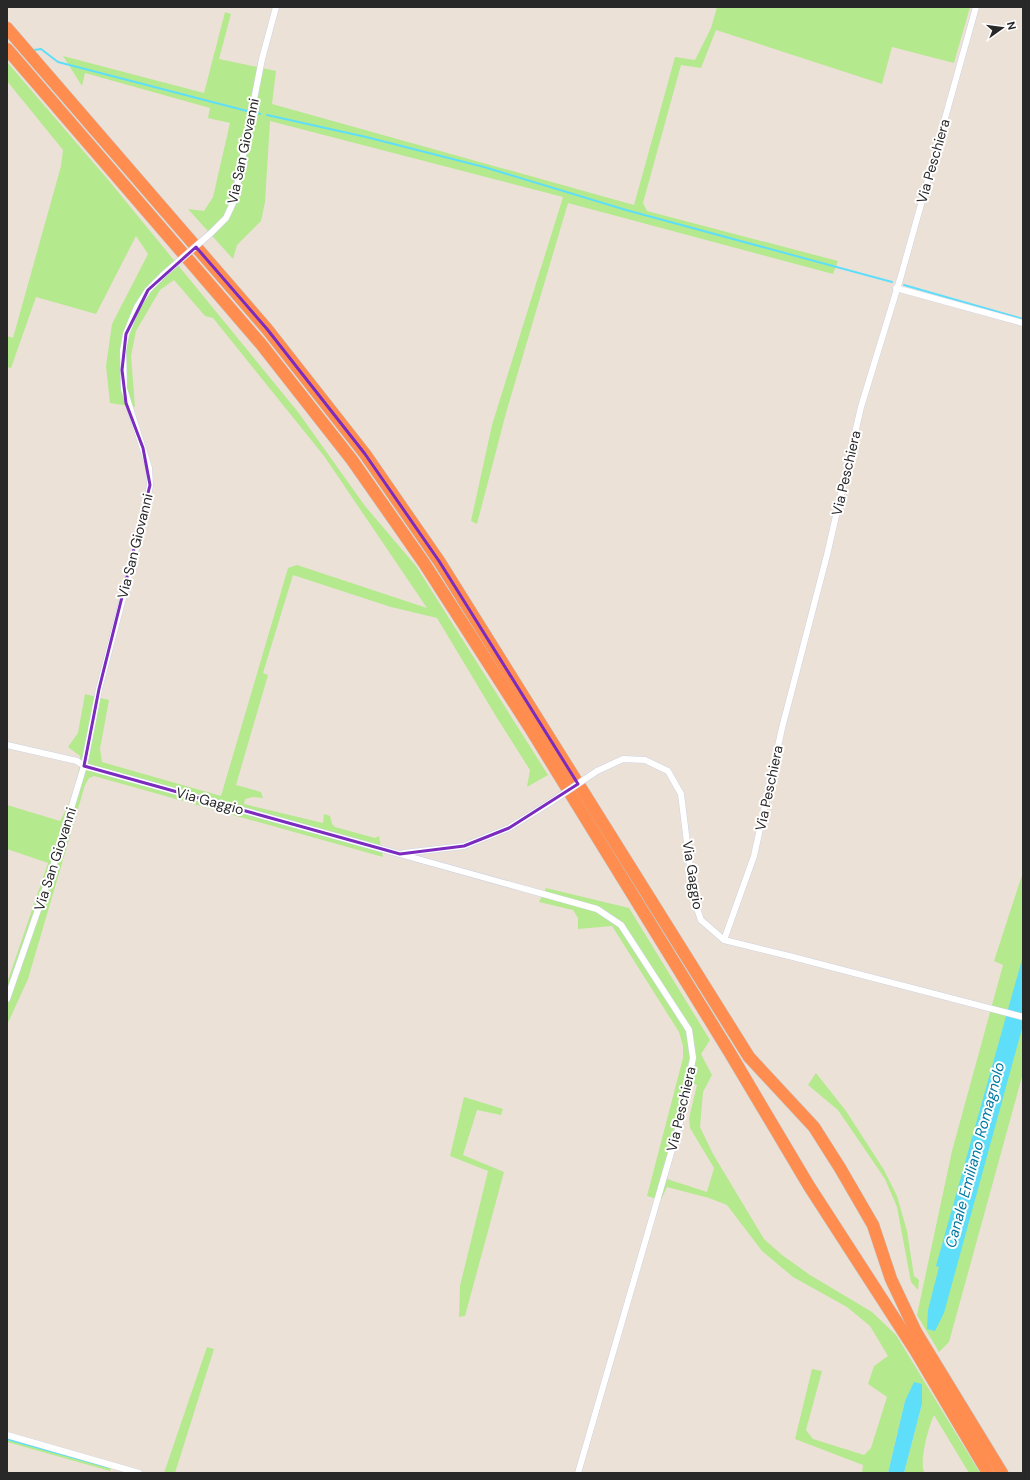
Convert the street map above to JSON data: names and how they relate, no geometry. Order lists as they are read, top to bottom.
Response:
{
  "streets": {
    "street": ["Via San Giovanni", "Via Peschiera", "Via Gaggio"]
  },
  "crossings": [
    ["Via San Giovanni", "Via Gaggio"],
    ["Via Peschiera", "Via Gaggio"]
  ],
  "water": ["Canale Emiliano Romagnolo"],
  "north": "right"
}
